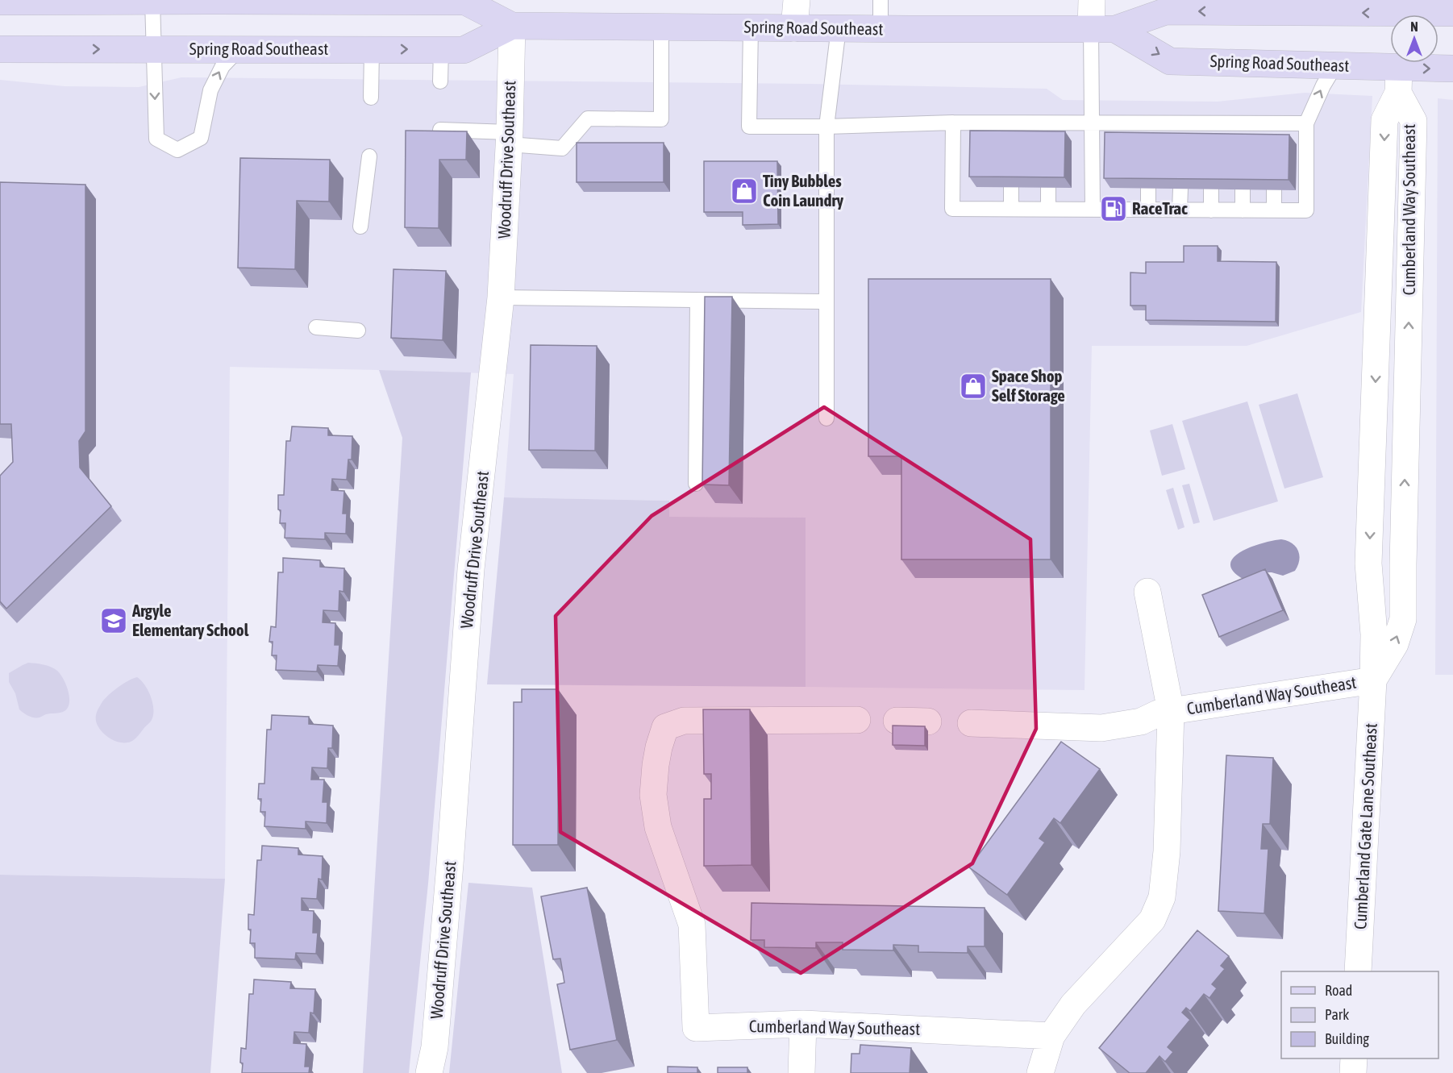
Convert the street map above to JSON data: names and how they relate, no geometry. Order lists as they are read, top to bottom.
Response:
{
  "streets": {
    "main road": ["Spring Road Southeast"],
    "street": ["Woodruff Drive Southeast", "Cumberland Way Southeast", "Cumberland Gate Lane Southeast"]
  },
  "crossings": [
    ["Spring Road Southeast", "Woodruff Drive Southeast"],
    ["Spring Road Southeast", "Cumberland Way Southeast"],
    ["Cumberland Way Southeast", "Cumberland Gate Lane Southeast"]
  ],
  "places": {
    "shop": ["Tiny Bubbles Coin Laundry", "Space Shop Self Storage"],
    "fuel station": ["RaceTrac"],
    "school or university": ["Argyle Elementary School"]
  },
  "legend": ["Road", "Park", "Building"],
  "north": "top"
}
